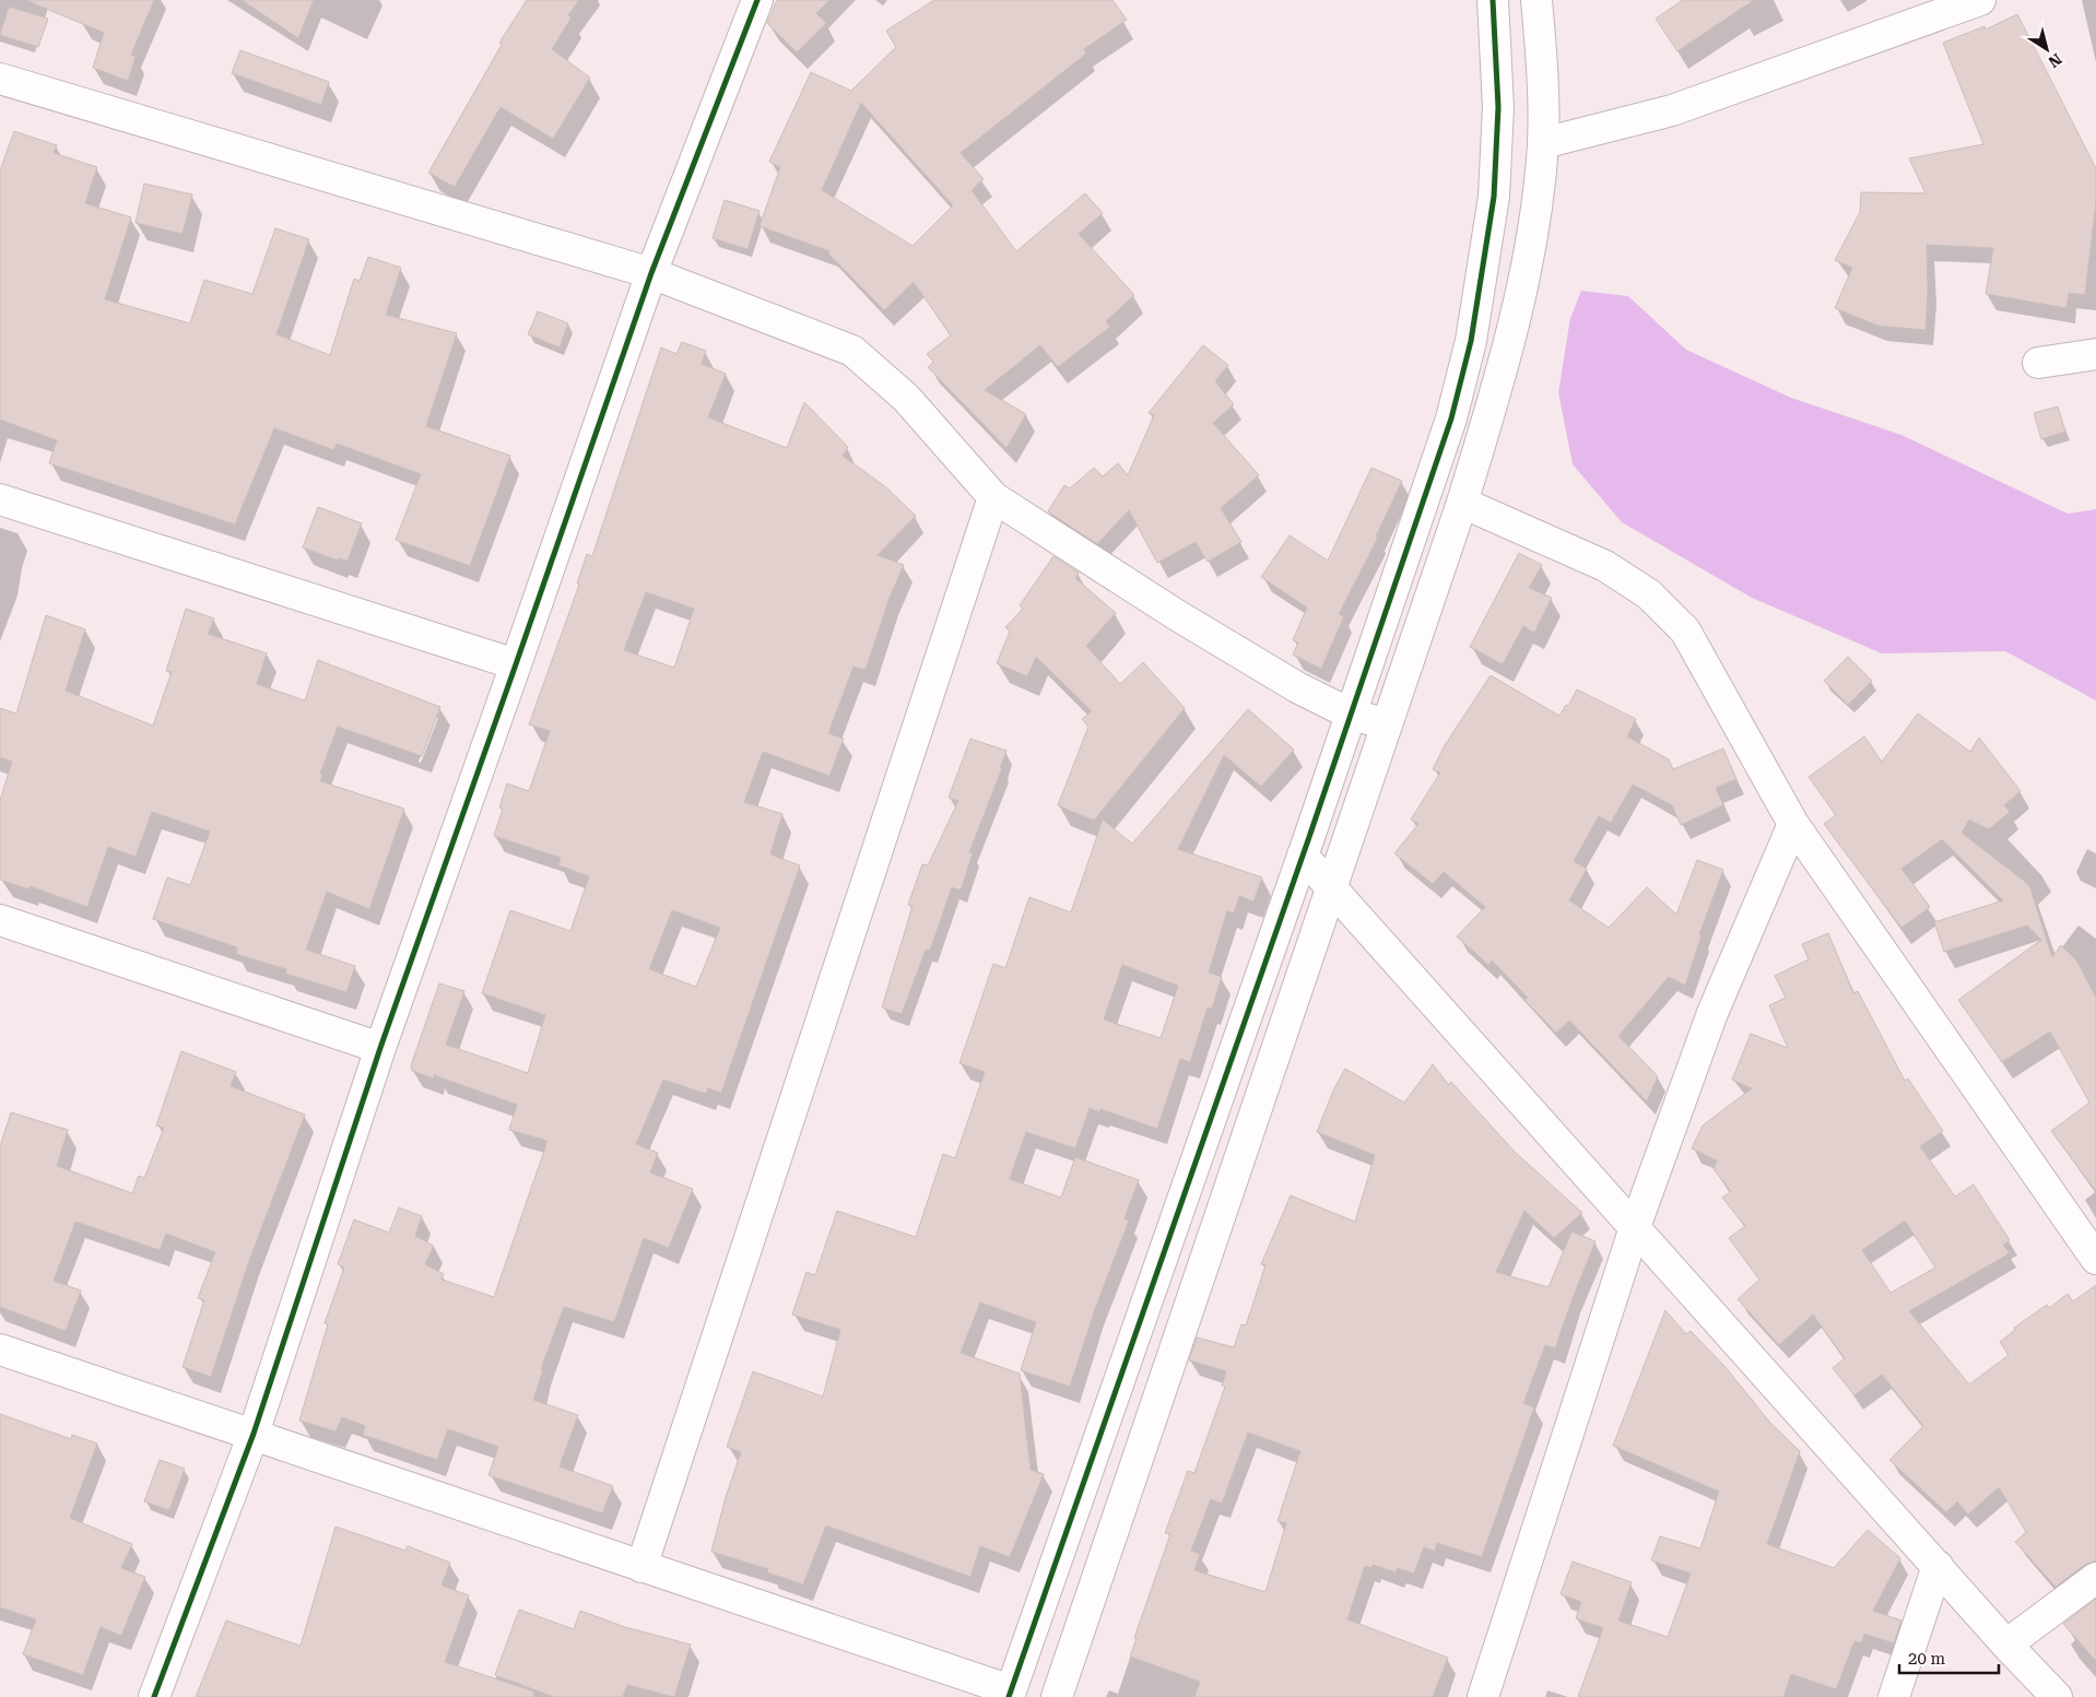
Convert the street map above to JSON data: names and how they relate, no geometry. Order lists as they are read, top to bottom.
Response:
{
  "scale_bar": "20 m",
  "north": "bottom right"
}
